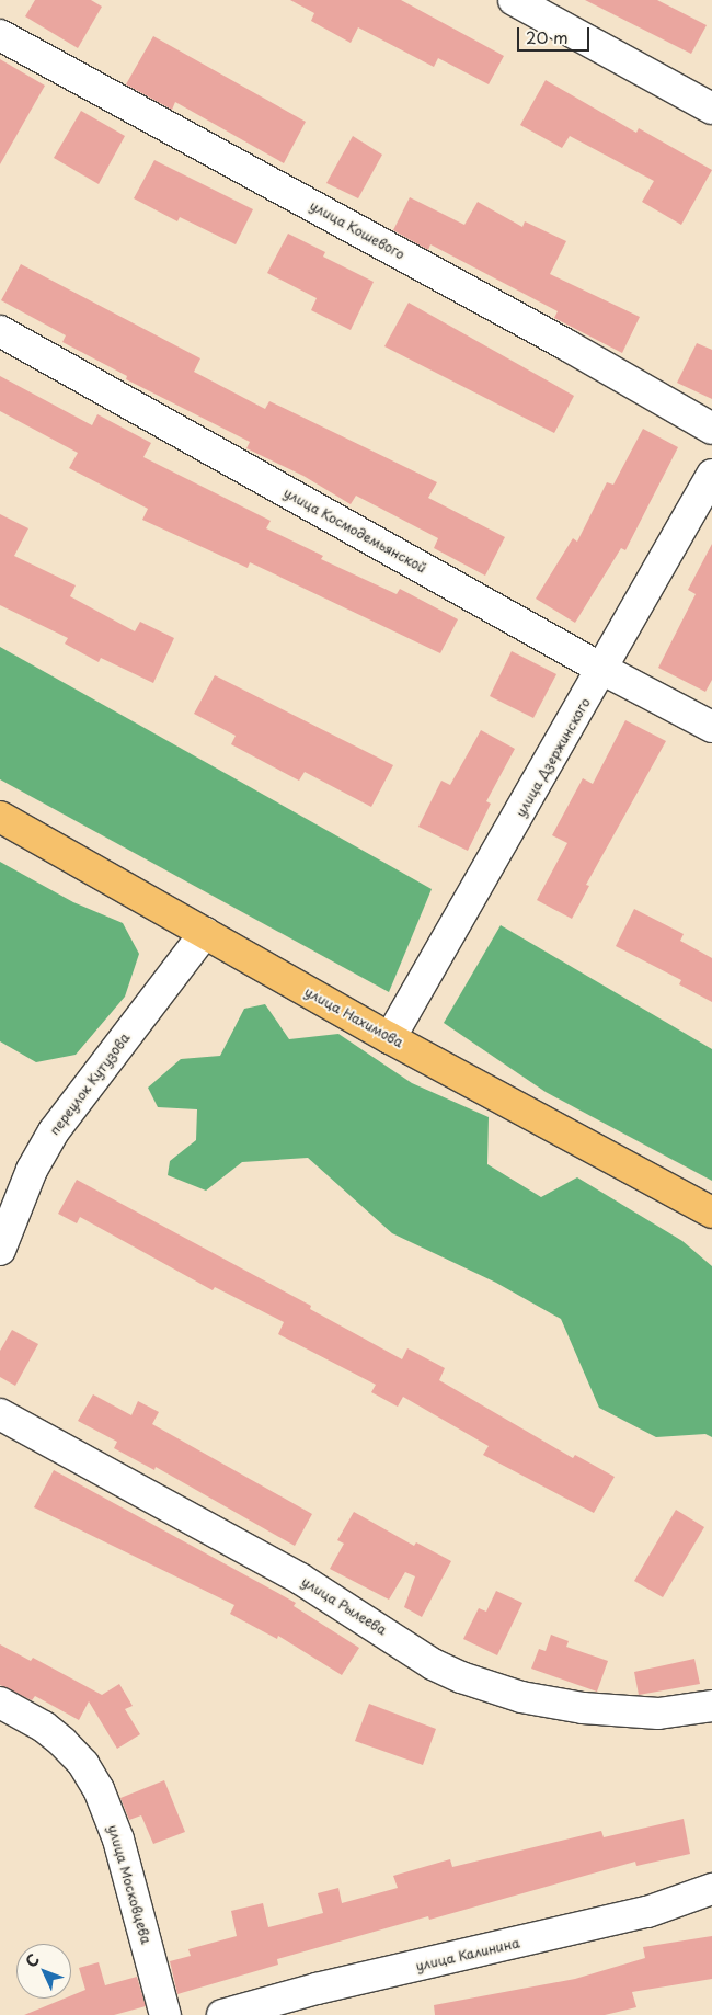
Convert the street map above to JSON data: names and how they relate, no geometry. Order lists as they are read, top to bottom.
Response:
{
  "streets": {
    "main road": ["улица Нахимова"],
    "street": [
      "улица Кошевого",
      "улица Космодемьянской",
      "улица Дзержинского",
      "переулок Кутузова",
      "улица Рылеева",
      "улица Московцева",
      "улица Калинина"
    ]
  },
  "crossings": [
    ["улица Космодемьянской", "улица Дзержинского"],
    ["улица Дзержинского", "улица Нахимова"],
    ["улица Нахимова", "переулок Кутузова"]
  ],
  "scale_bar": "20 m",
  "north": "top left"
}
